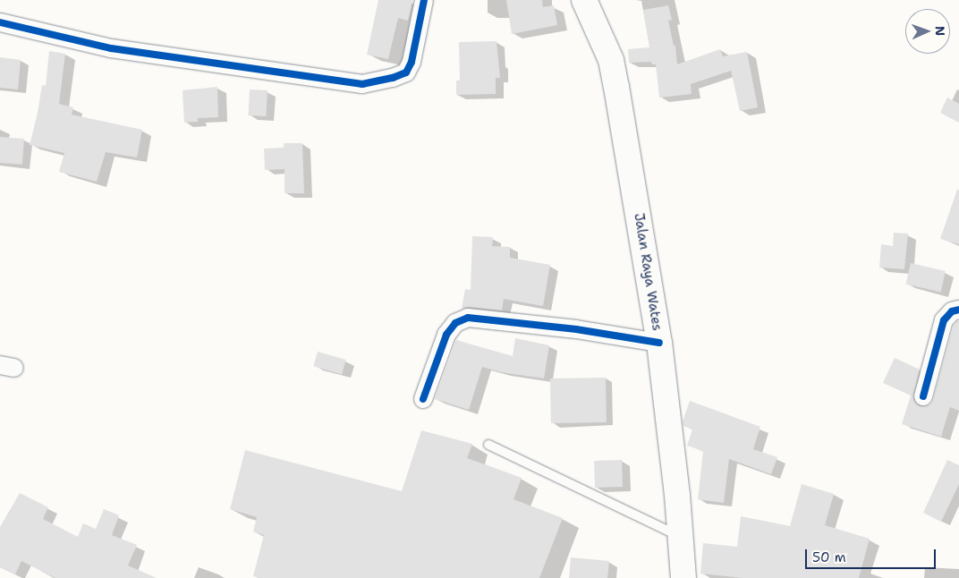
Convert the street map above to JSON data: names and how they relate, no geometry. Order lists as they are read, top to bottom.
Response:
{
  "streets": {
    "highway": ["Jalan Raya Wates"]
  },
  "scale_bar": "50 m",
  "north": "right"
}
